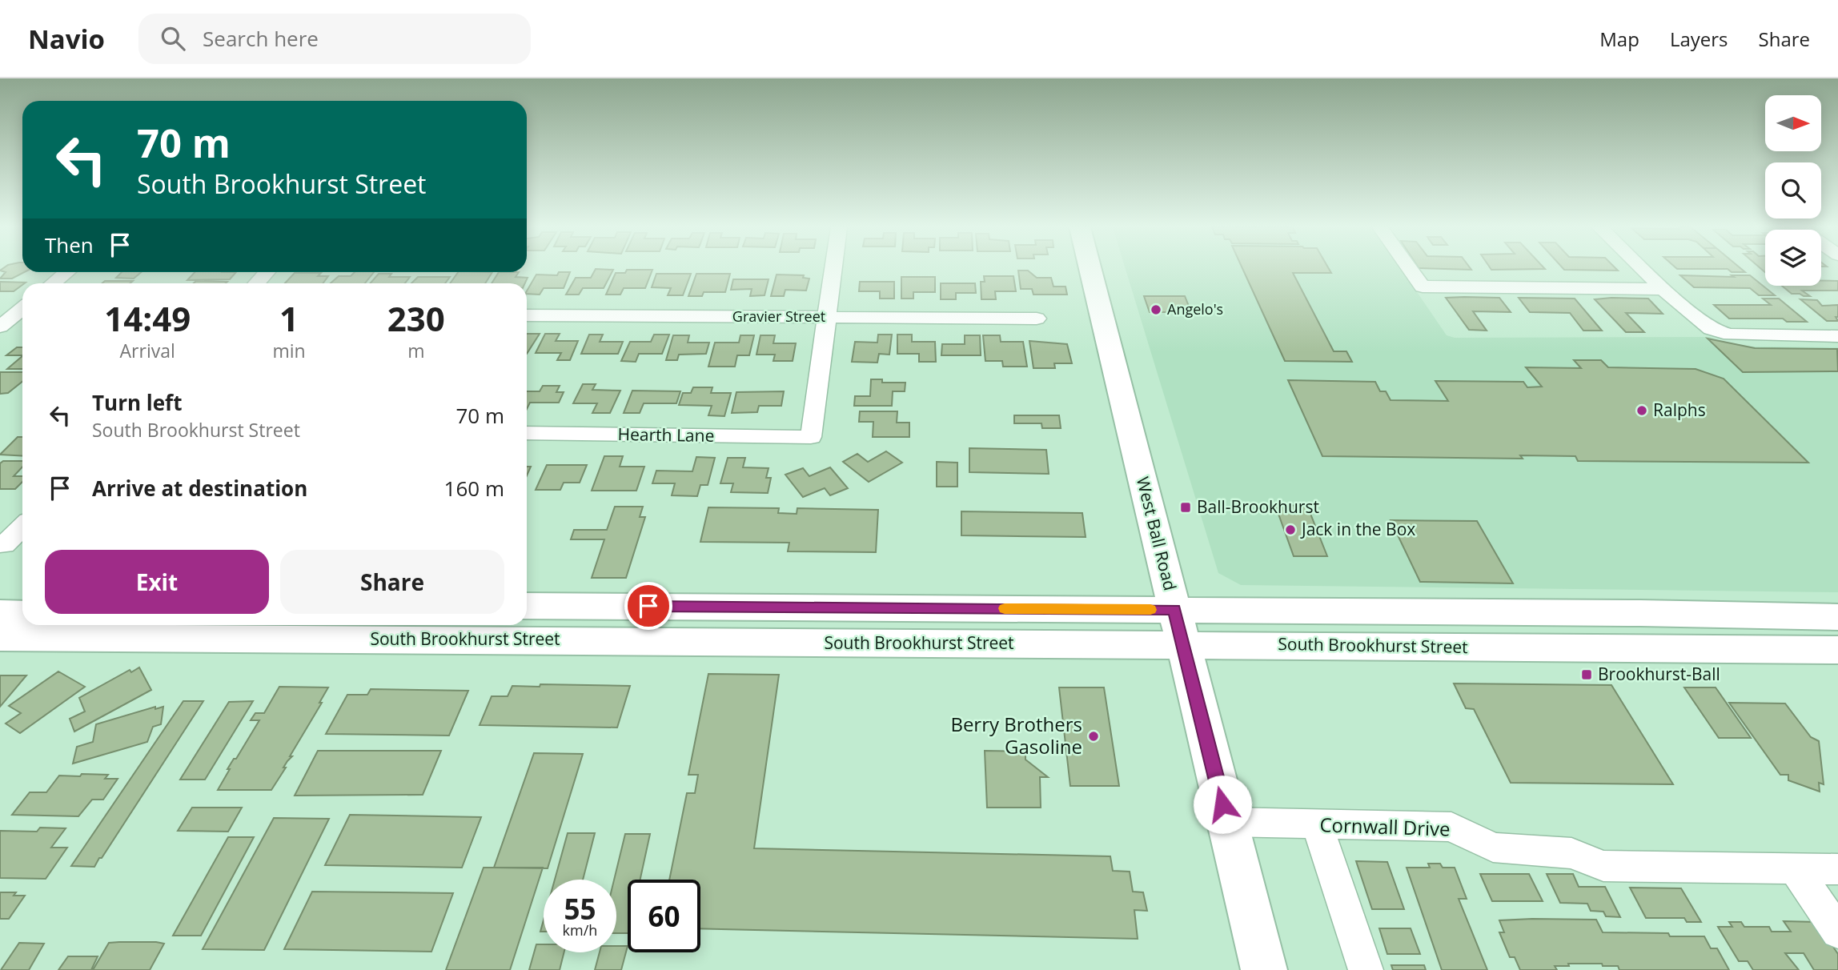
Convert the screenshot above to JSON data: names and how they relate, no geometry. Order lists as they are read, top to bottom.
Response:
{
  "streets": {
    "main road": ["West Ball Road", "South Brookhurst Street"],
    "street": ["Gravier Street", "Hearth Lane", "Cornwall Drive"]
  },
  "crossings": [
    ["Gravier Street", "Hearth Lane"],
    ["West Ball Road", "South Brookhurst Street"],
    ["West Ball Road", "Cornwall Drive"]
  ],
  "places": {
    "other": [
      "Angelo's",
      "Ralphs",
      "Jack in the Box",
      "Berry Brothers Gasoline"
    ],
    "transit": ["Ball-Brookhurst", "Brookhurst-Ball"]
  },
  "north": "right",
  "page": {
    "header": "Navio",
    "search": "Search here",
    "nav": ["Map", "Layers", "Share"],
    "turn": ["70 m", "South Brookhurst Street"],
    "then": "Then",
    "eta": [
      "14:49",
      "Arrival",
      "1",
      "min",
      "230",
      "m"
    ],
    "list": [
      {
        "name": "Turn left",
        "note": "South Brookhurst Street",
        "value": "70 m"
      },
      {
        "name": "Arrive at destination",
        "value": "160 m"
      }
    ],
    "buttons": ["Exit", "Share"],
    "speed": "55 km/h",
    "limit": "60"
  }
}
